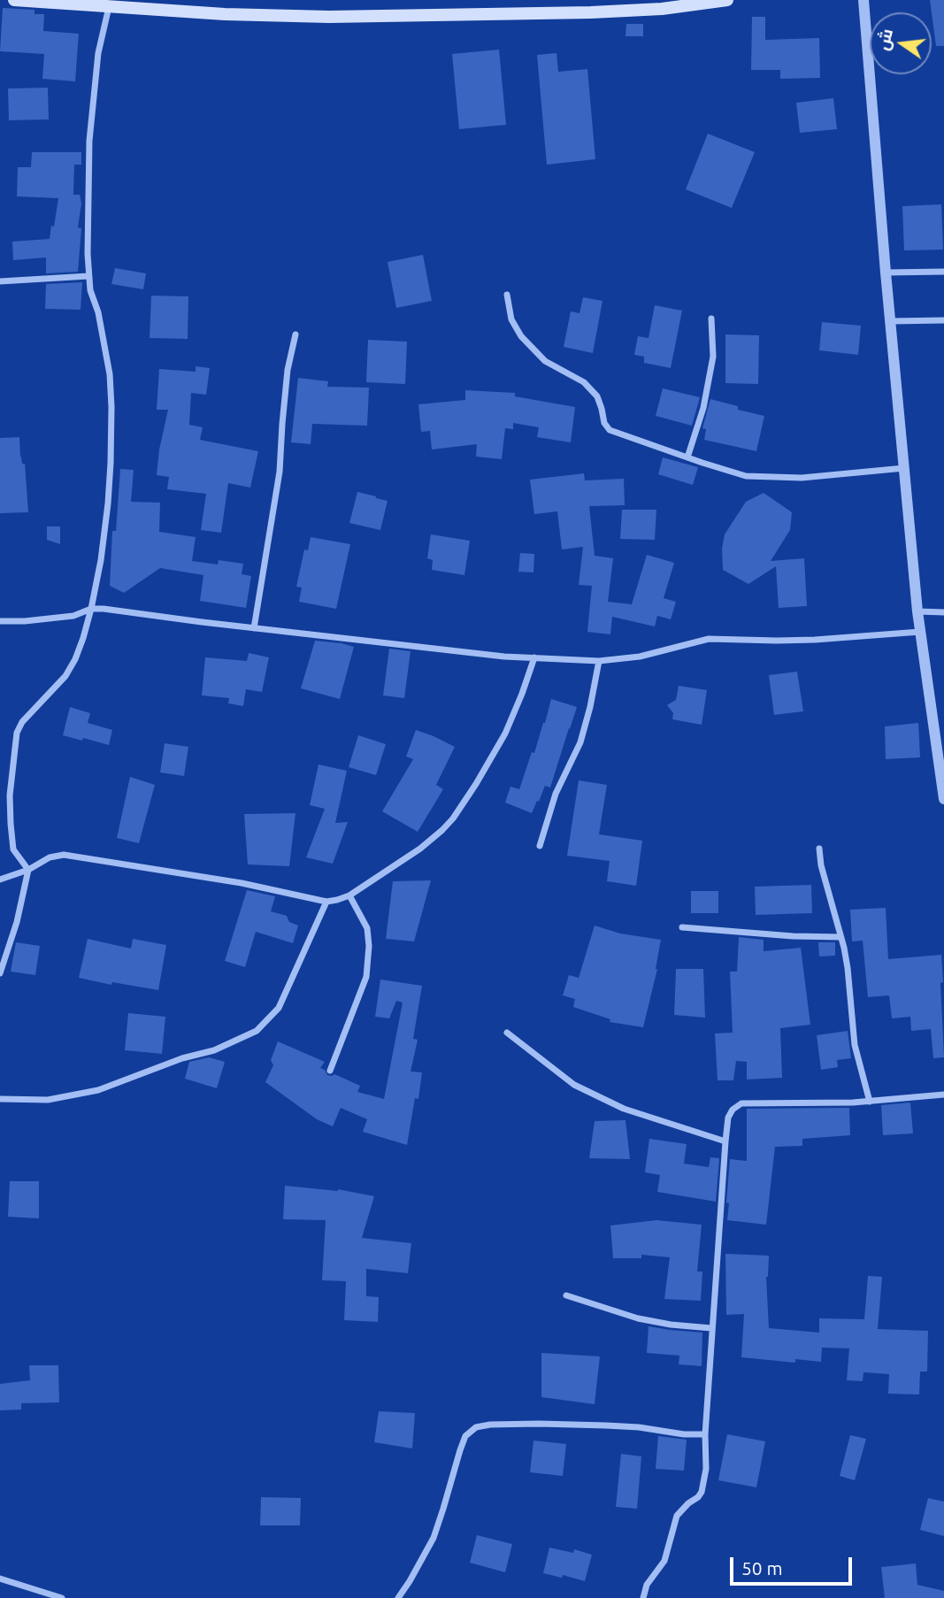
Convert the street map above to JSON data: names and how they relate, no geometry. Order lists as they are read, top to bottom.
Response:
{
  "scale_bar": "50 m",
  "north": "left"
}
